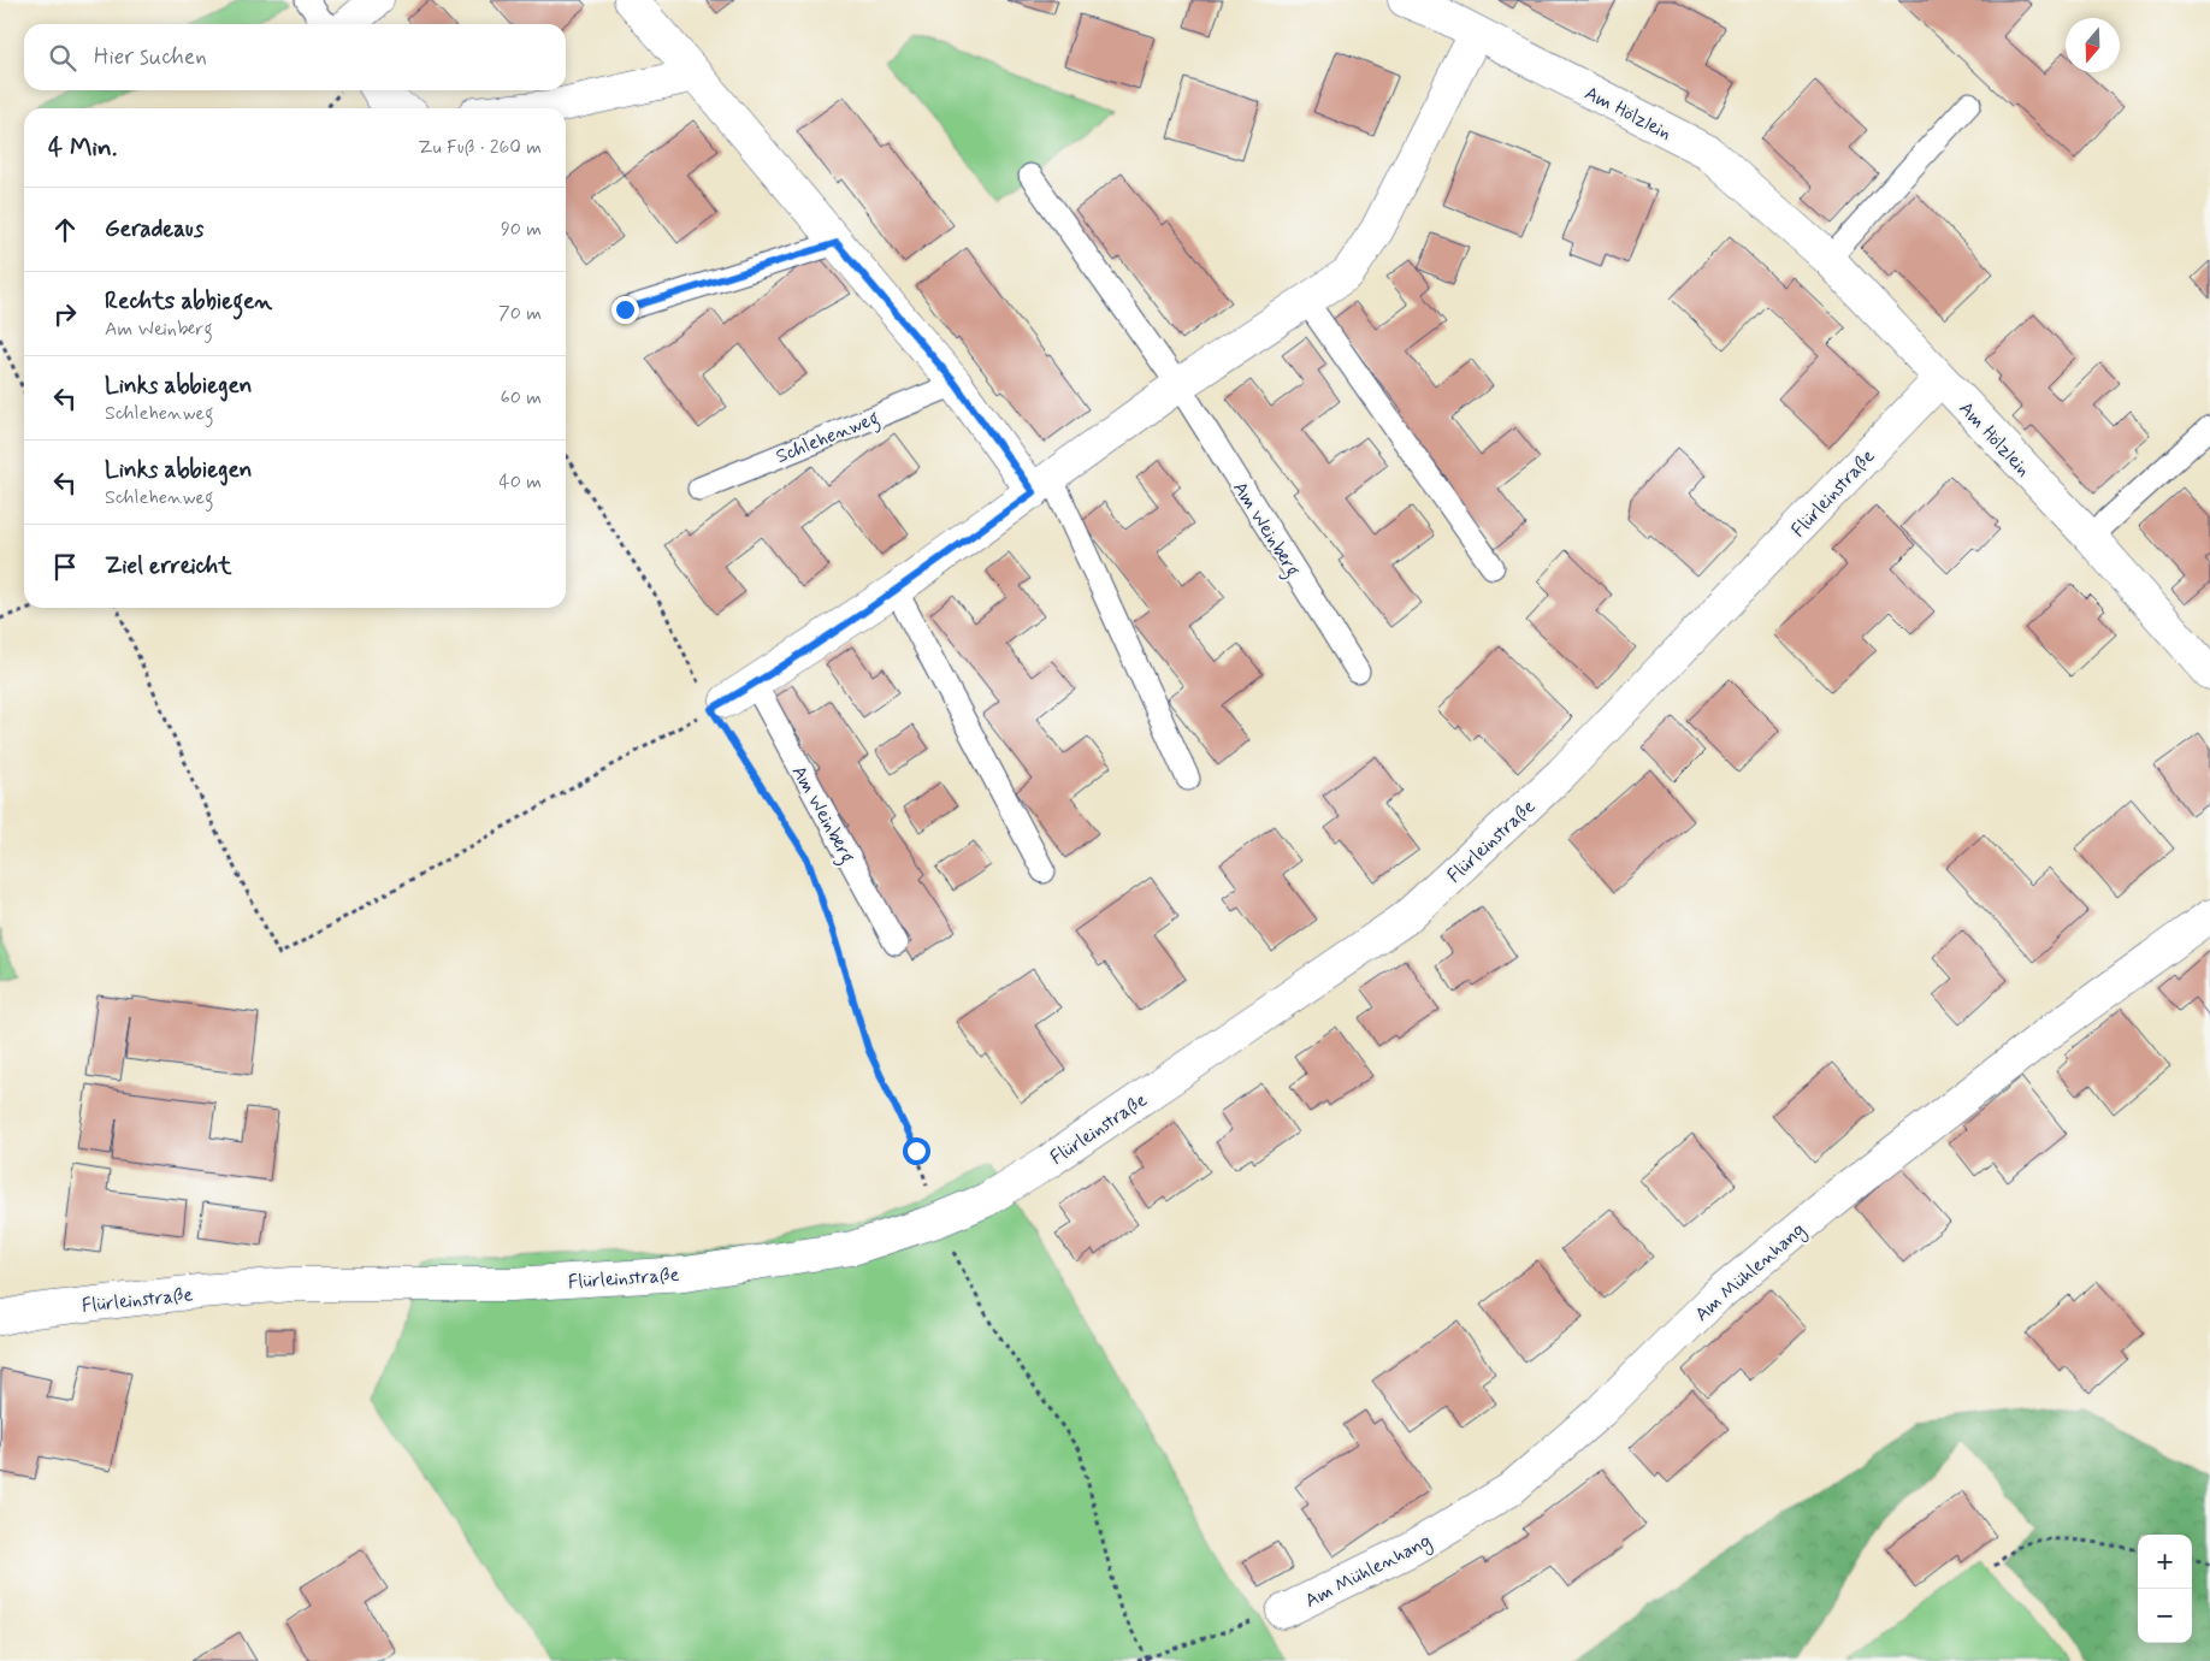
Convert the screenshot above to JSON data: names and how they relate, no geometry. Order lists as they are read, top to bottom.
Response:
{
  "streets": {
    "street": ["Am Hölzlein", "Flürleinstraße", "Am Mühlenhang"],
    "lane": ["Schlehenweg", "Am Weinberg"]
  },
  "crossings": [
    ["Am Hölzlein", "Flürleinstraße"]
  ],
  "north": "bottom",
  "page": {
    "search": "Hier suchen",
    "heading": ["4 Min.", "Zu Fuß · 260 m"],
    "list": [
      ["Geradeaus", "90 m"],
      ["Rechts abbiegen", "Am Weinberg", "70 m"],
      ["Links abbiegen", "Schlehenweg", "60 m"],
      ["Links abbiegen", "Schlehenweg", "40 m"],
      "Ziel erreicht"
    ],
    "map_buttons": ["+", "−"]
  }
}
